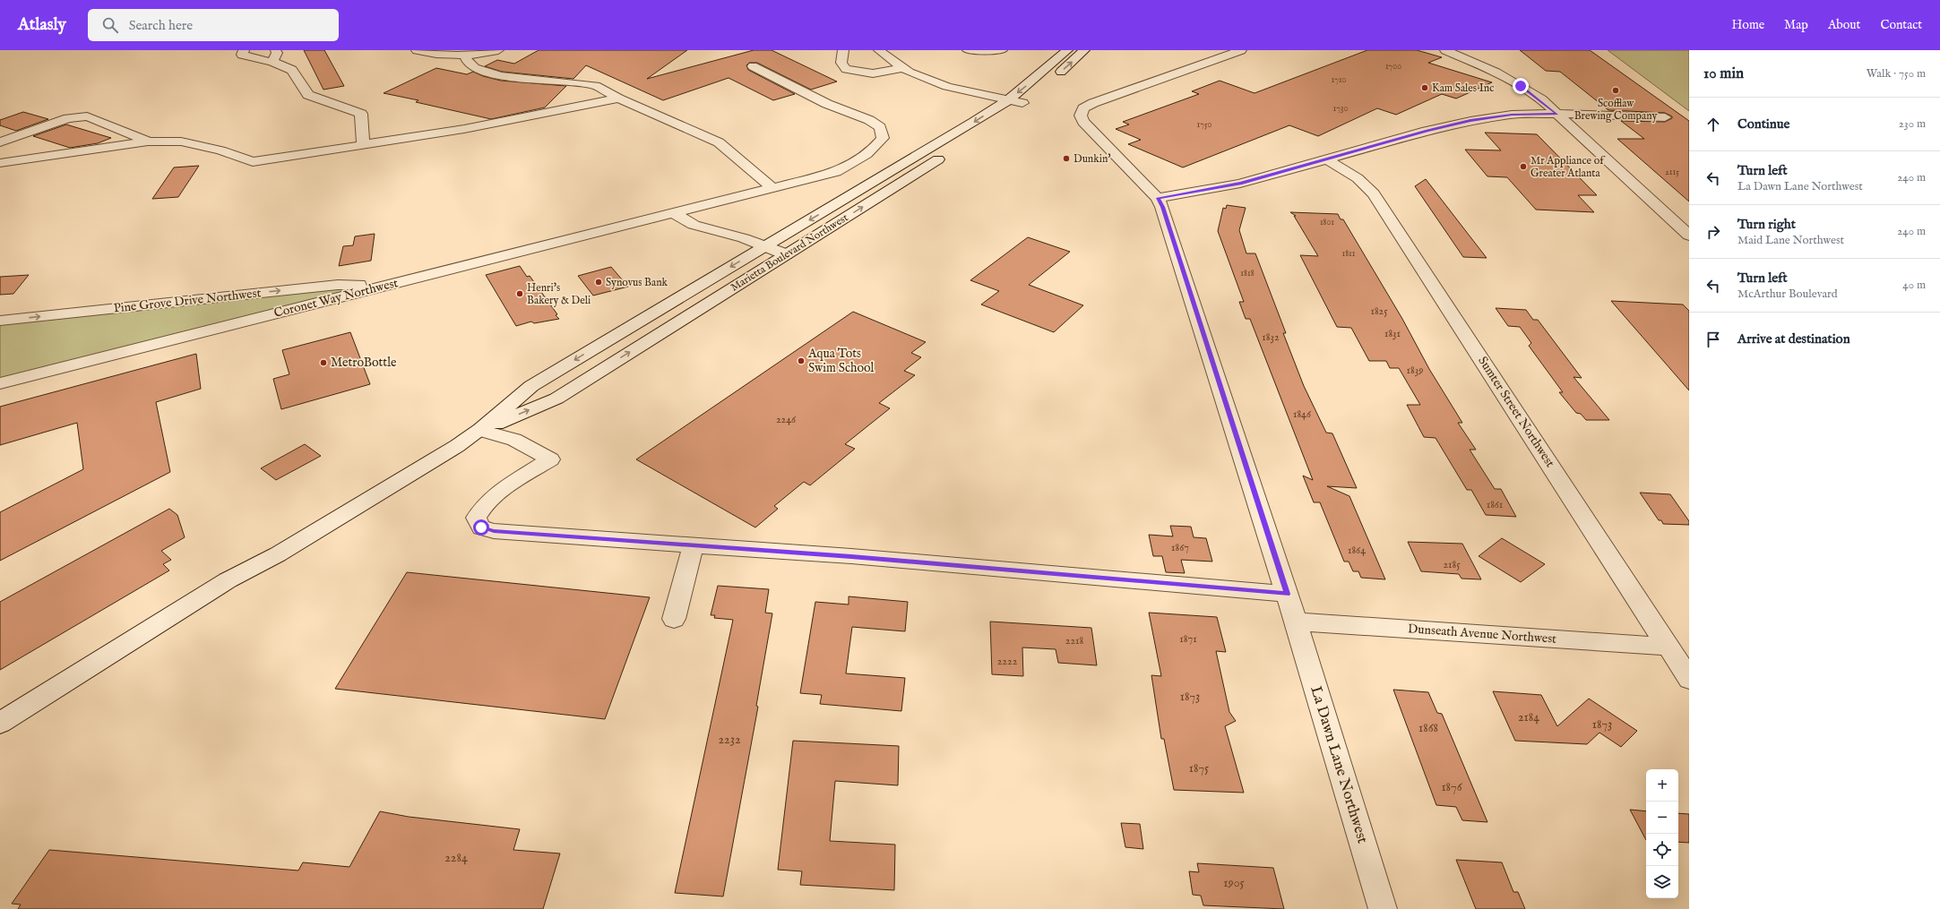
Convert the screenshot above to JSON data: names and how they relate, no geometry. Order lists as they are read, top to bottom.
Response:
{
  "streets": {
    "street": [
      "Marietta Boulevard Northwest",
      "Coronet Way Northwest",
      "Pine Grove Drive Northwest",
      "Sumter Street Northwest",
      "Dunseath Avenue Northwest",
      "La Dawn Lane Northwest"
    ]
  },
  "crossings": [
    ["Coronet Way Northwest", "Pine Grove Drive Northwest"],
    ["Sumter Street Northwest", "Dunseath Avenue Northwest"],
    ["Dunseath Avenue Northwest", "La Dawn Lane Northwest"]
  ],
  "places": [
    "Kam Sales Inc",
    "Scofflaw Brewing Company",
    "Dunkin'",
    "Mr Appliance of Greater Atlanta",
    "Synovus Bank",
    "Henri's Bakery & Deli",
    "Aqua Tots Swim School",
    "MetroBottle"
  ],
  "house_numbers": [
    "1700",
    "1710",
    "1730",
    "1750",
    "2115",
    "1801",
    "1811",
    "1818",
    "1825",
    "1831",
    "1832",
    "1839",
    "1846",
    "2246",
    "1861",
    "1867",
    "1864",
    "2185",
    "1871",
    "2218",
    "2222",
    "1873",
    "2184",
    "1873",
    "1868",
    "2232",
    "1875",
    "1876",
    "2284",
    "1905"
  ],
  "page": {
    "header": "Atlasly",
    "search": "Search here",
    "nav": [
      "Home",
      "Map",
      "About",
      "Contact"
    ],
    "heading": ["10 min", "Walk · 750 m"],
    "list": [
      ["Continue", "230 m"],
      ["Turn left", "La Dawn Lane Northwest", "240 m"],
      ["Turn right", "Maid Lane Northwest", "240 m"],
      ["Turn left", "McArthur Boulevard", "40 m"],
      "Arrive at destination"
    ],
    "map_buttons": ["+", "−"]
  }
}
